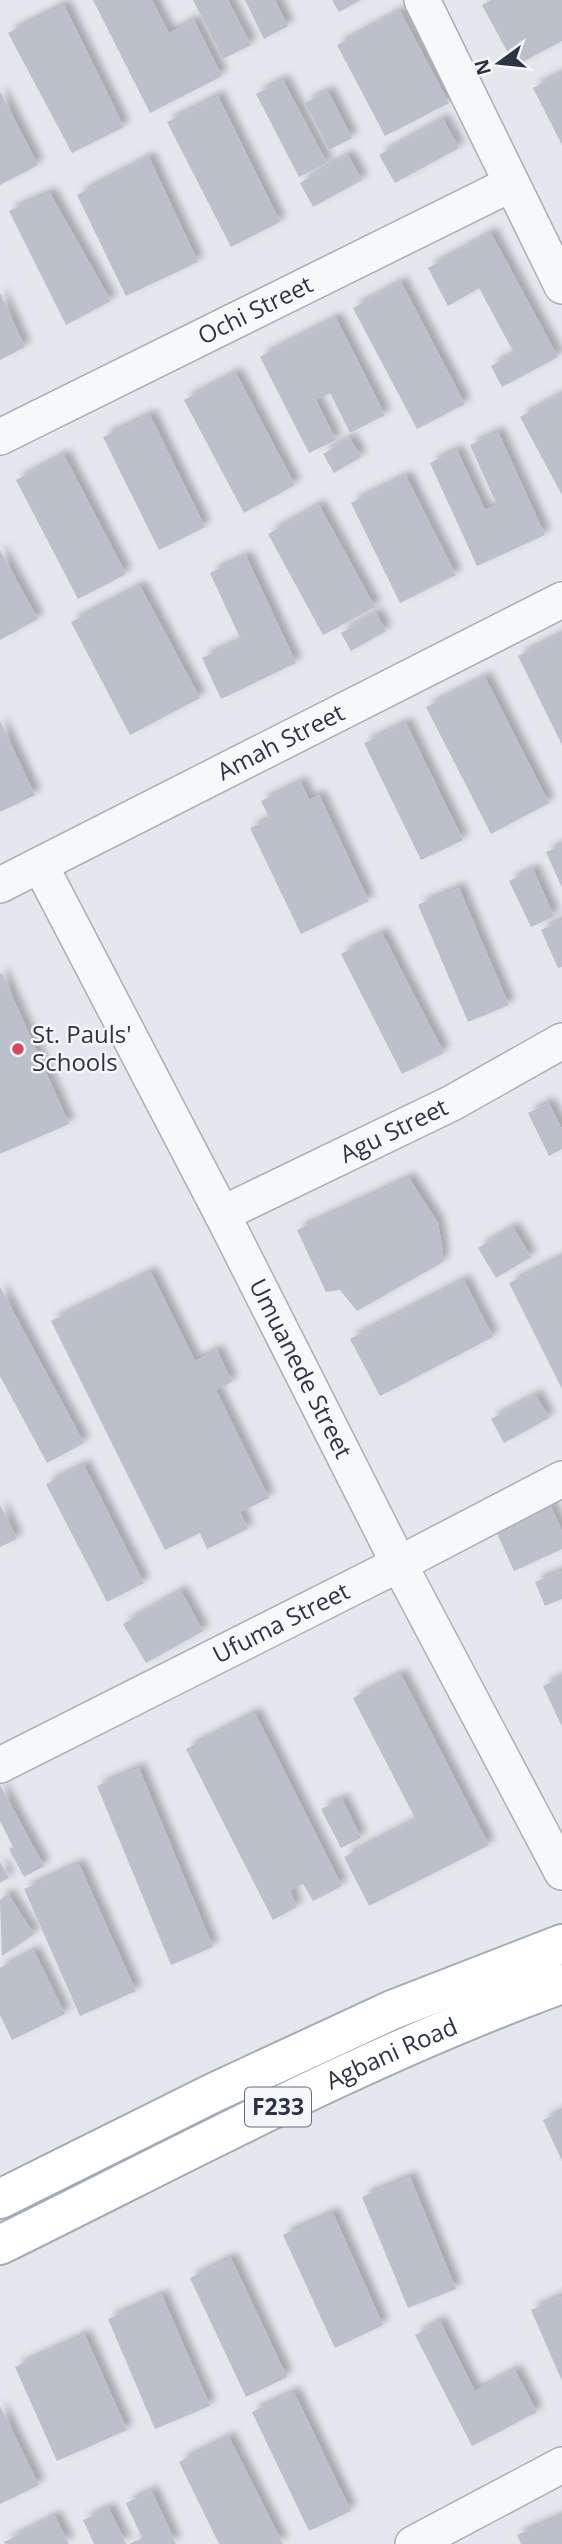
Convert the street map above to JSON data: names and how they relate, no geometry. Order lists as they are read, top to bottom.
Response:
{
  "streets": {
    "main road": ["Agbani Road", "F233"],
    "street": [
      "Ochi Street",
      "Amah Street",
      "Agu Street",
      "Umuanede Street",
      "Ufuma Street"
    ]
  },
  "crossings": [
    ["Amah Street", "Umuanede Street"],
    ["Agu Street", "Umuanede Street"],
    ["Umuanede Street", "Ufuma Street"]
  ],
  "places": ["St. Pauls' Schools"],
  "north": "left"
}
